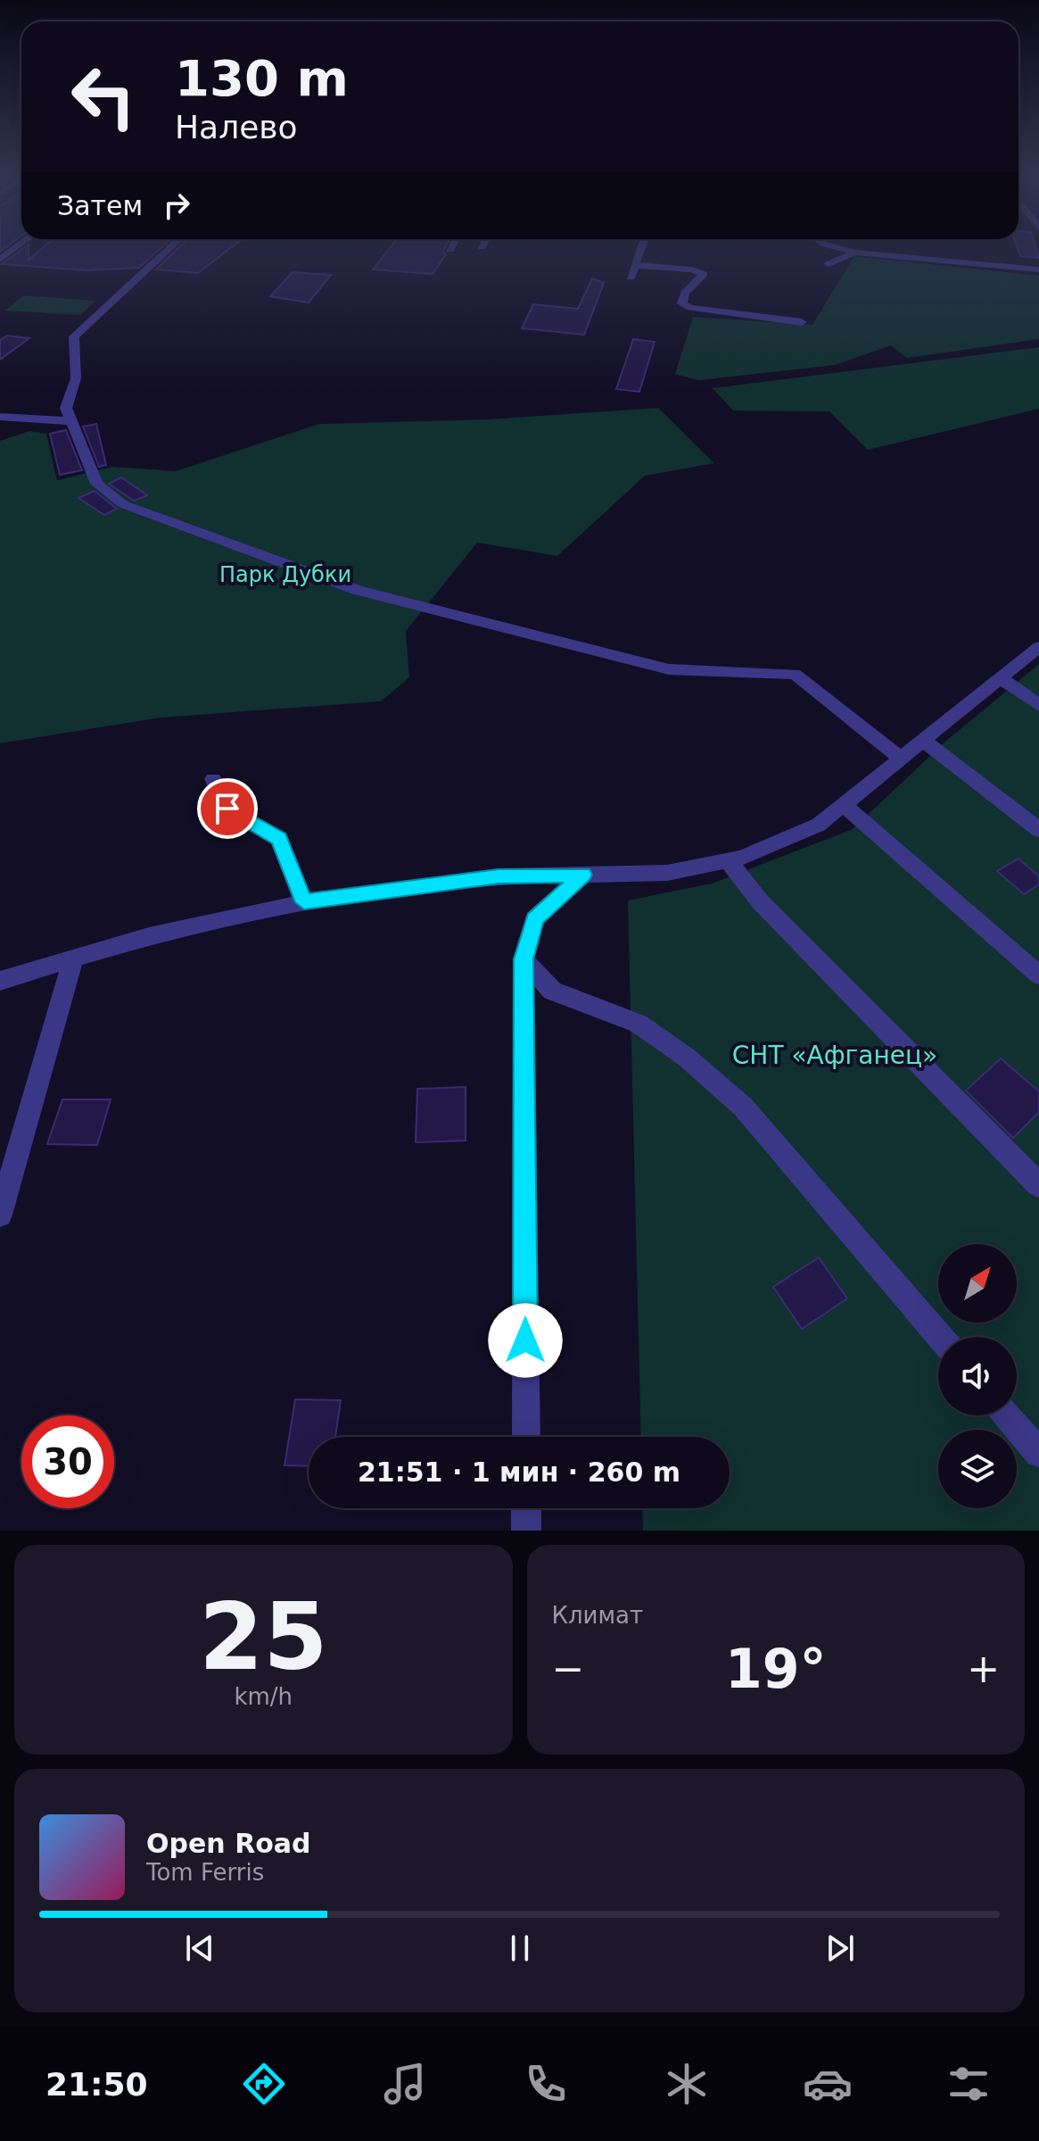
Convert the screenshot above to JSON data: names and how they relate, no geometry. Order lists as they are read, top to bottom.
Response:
{
  "parks": ["Парк Дубки", "СНТ «Афганец»"],
  "north": "top right",
  "page": {
    "turn": ["130 m", "Налево"],
    "then": "Затем",
    "limit": "30",
    "trip": "21:51 · 1 мин · 260 m",
    "tile": [
      ["25", "km/h"],
      "Климат"
    ],
    "heat": ["−", "19°", "+"],
    "song": ["Open Road", "Tom Ferris"],
    "tabs": "21:50"
  }
}
